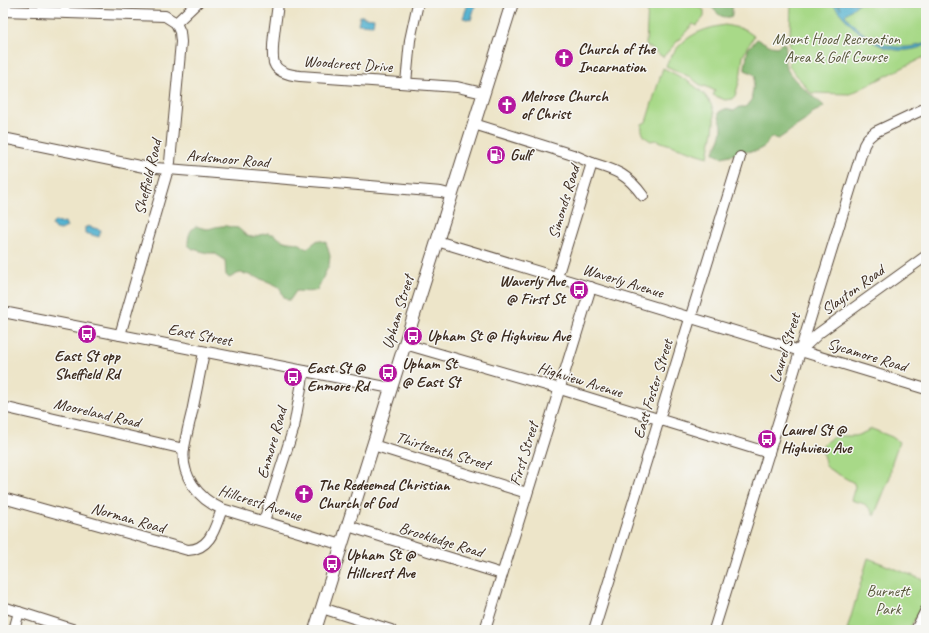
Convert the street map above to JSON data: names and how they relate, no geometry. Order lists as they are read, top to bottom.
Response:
{
  "streets": {
    "main road": ["Upham Street"],
    "street": [
      "Woodcrest Drive",
      "Ardsmoor Road",
      "Sheffield Road",
      "Simonds Road",
      "Waverly Avenue",
      "Slayton Road",
      "East Street",
      "Laurel Street",
      "Sycamore Road",
      "Highview Avenue",
      "East Foster Street",
      "Mooreland Road",
      "Enmore Road",
      "Thirteenth Street",
      "First Street",
      "Hillcrest Avenue",
      "Norman Road",
      "Brookledge Road"
    ]
  },
  "crossings": [
    ["Woodcrest Drive", "Upham Street"],
    ["Ardsmoor Road", "Sheffield Road"],
    ["Ardsmoor Road", "Upham Street"],
    ["Sheffield Road", "East Street"],
    ["Simonds Road", "Waverly Avenue"],
    ["Simonds Road", "Upham Street"],
    ["Waverly Avenue", "Slayton Road"],
    ["Waverly Avenue", "Upham Street"],
    ["Waverly Avenue", "Laurel Street"],
    ["Waverly Avenue", "Sycamore Road"],
    ["Waverly Avenue", "East Foster Street"],
    ["Waverly Avenue", "First Street"],
    ["Slayton Road", "Laurel Street"],
    ["Slayton Road", "Sycamore Road"],
    ["Upham Street", "East Street"],
    ["Upham Street", "Highview Avenue"],
    ["Upham Street", "Thirteenth Street"],
    ["Upham Street", "Hillcrest Avenue"],
    ["Upham Street", "Brookledge Road"],
    ["East Street", "Enmore Road"],
    ["East Street", "Hillcrest Avenue"],
    ["Laurel Street", "Sycamore Road"],
    ["Laurel Street", "Highview Avenue"],
    ["Highview Avenue", "East Foster Street"],
    ["Highview Avenue", "First Street"],
    ["Mooreland Road", "Hillcrest Avenue"],
    ["Enmore Road", "Hillcrest Avenue"],
    ["Thirteenth Street", "First Street"],
    ["First Street", "Brookledge Road"],
    ["Hillcrest Avenue", "Norman Road"]
  ],
  "parks": ["Mount Hood Recreation Area & Golf Course", "Burnett Park"],
  "places": {
    "church": ["Church of the Incarnation", "Melrose Church of Christ", "The Redeemed Christian Church of God"],
    "fuel station": ["Gulf"],
    "bus stop": [
      "Waverly Ave @ First St",
      "East St opp Sheffield Rd",
      "Upham St @ Highview Ave",
      "Upham St @ East St",
      "East St @ Enmore Rd",
      "Laurel St @ Highview Ave",
      "Upham St @ Hillcrest Ave"
    ]
  }
}
